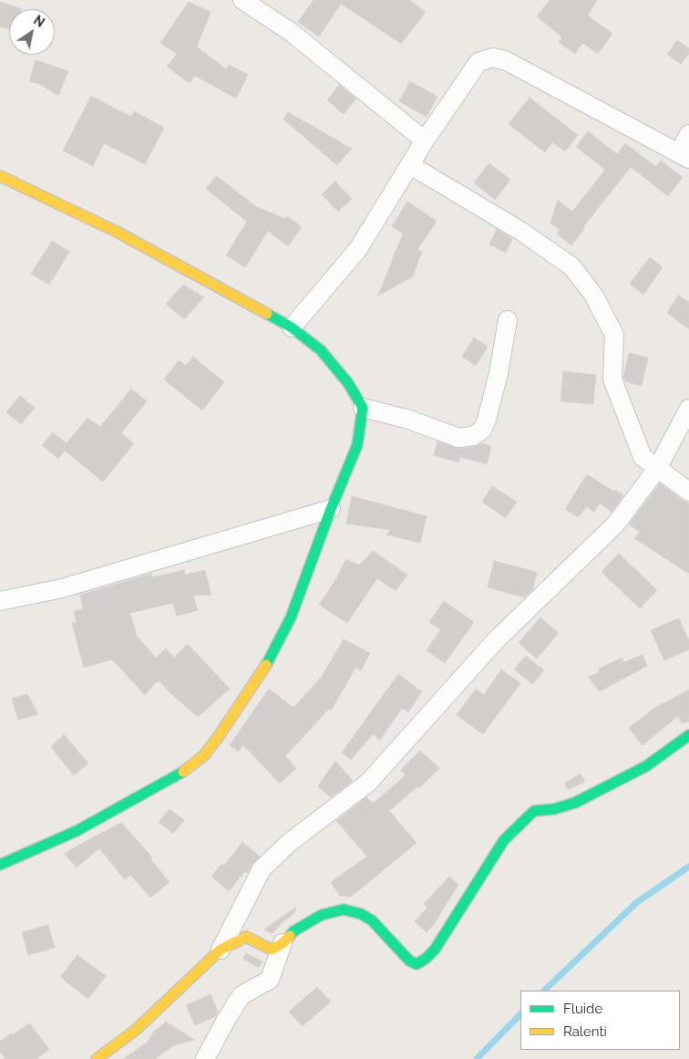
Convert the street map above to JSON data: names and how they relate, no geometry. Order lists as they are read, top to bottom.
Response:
{
  "legend": ["Fluide", "Ralenti"],
  "north": "top right"
}
